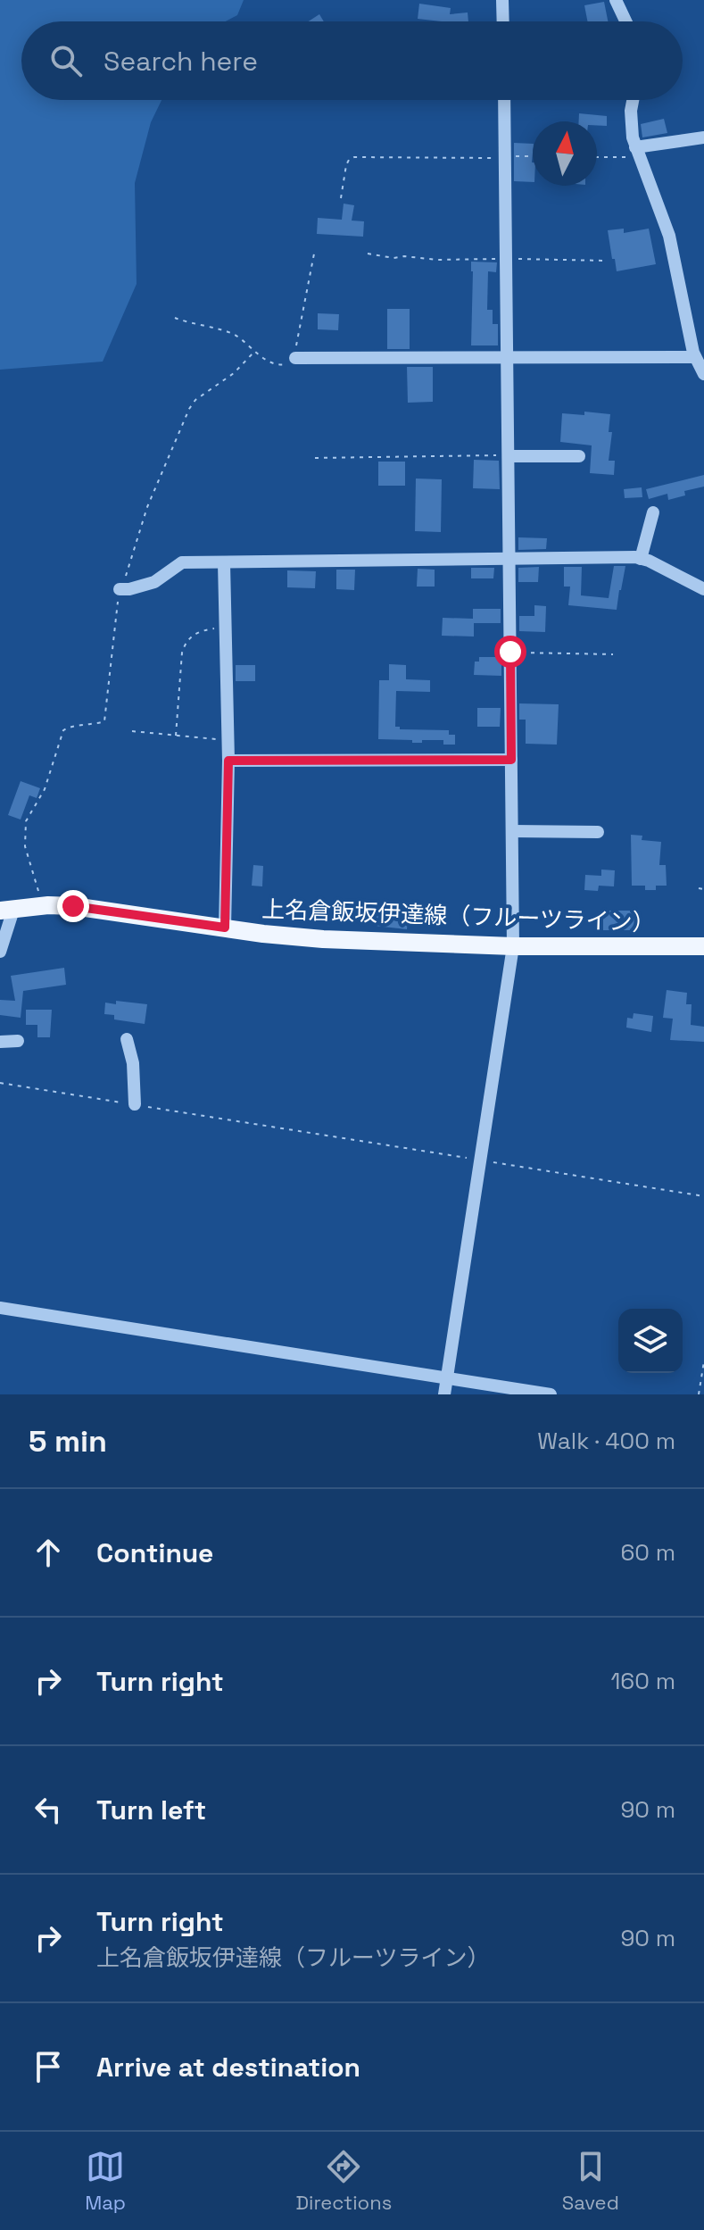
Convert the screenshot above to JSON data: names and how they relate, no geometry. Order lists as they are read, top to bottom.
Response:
{
  "streets": {
    "main road": ["上名倉飯坂伊達線（フルーツライン）"]
  },
  "north": "top",
  "page": {
    "search": "Search here",
    "heading": ["5 min", "Walk · 400 m"],
    "list": [
      ["Continue", "60 m"],
      ["Turn right", "160 m"],
      ["Turn left", "90 m"],
      ["Turn right", "上名倉飯坂伊達線（フルーツライン）", "90 m"],
      "Arrive at destination"
    ],
    "nav": ["Map", "Directions", "Saved"]
  }
}
